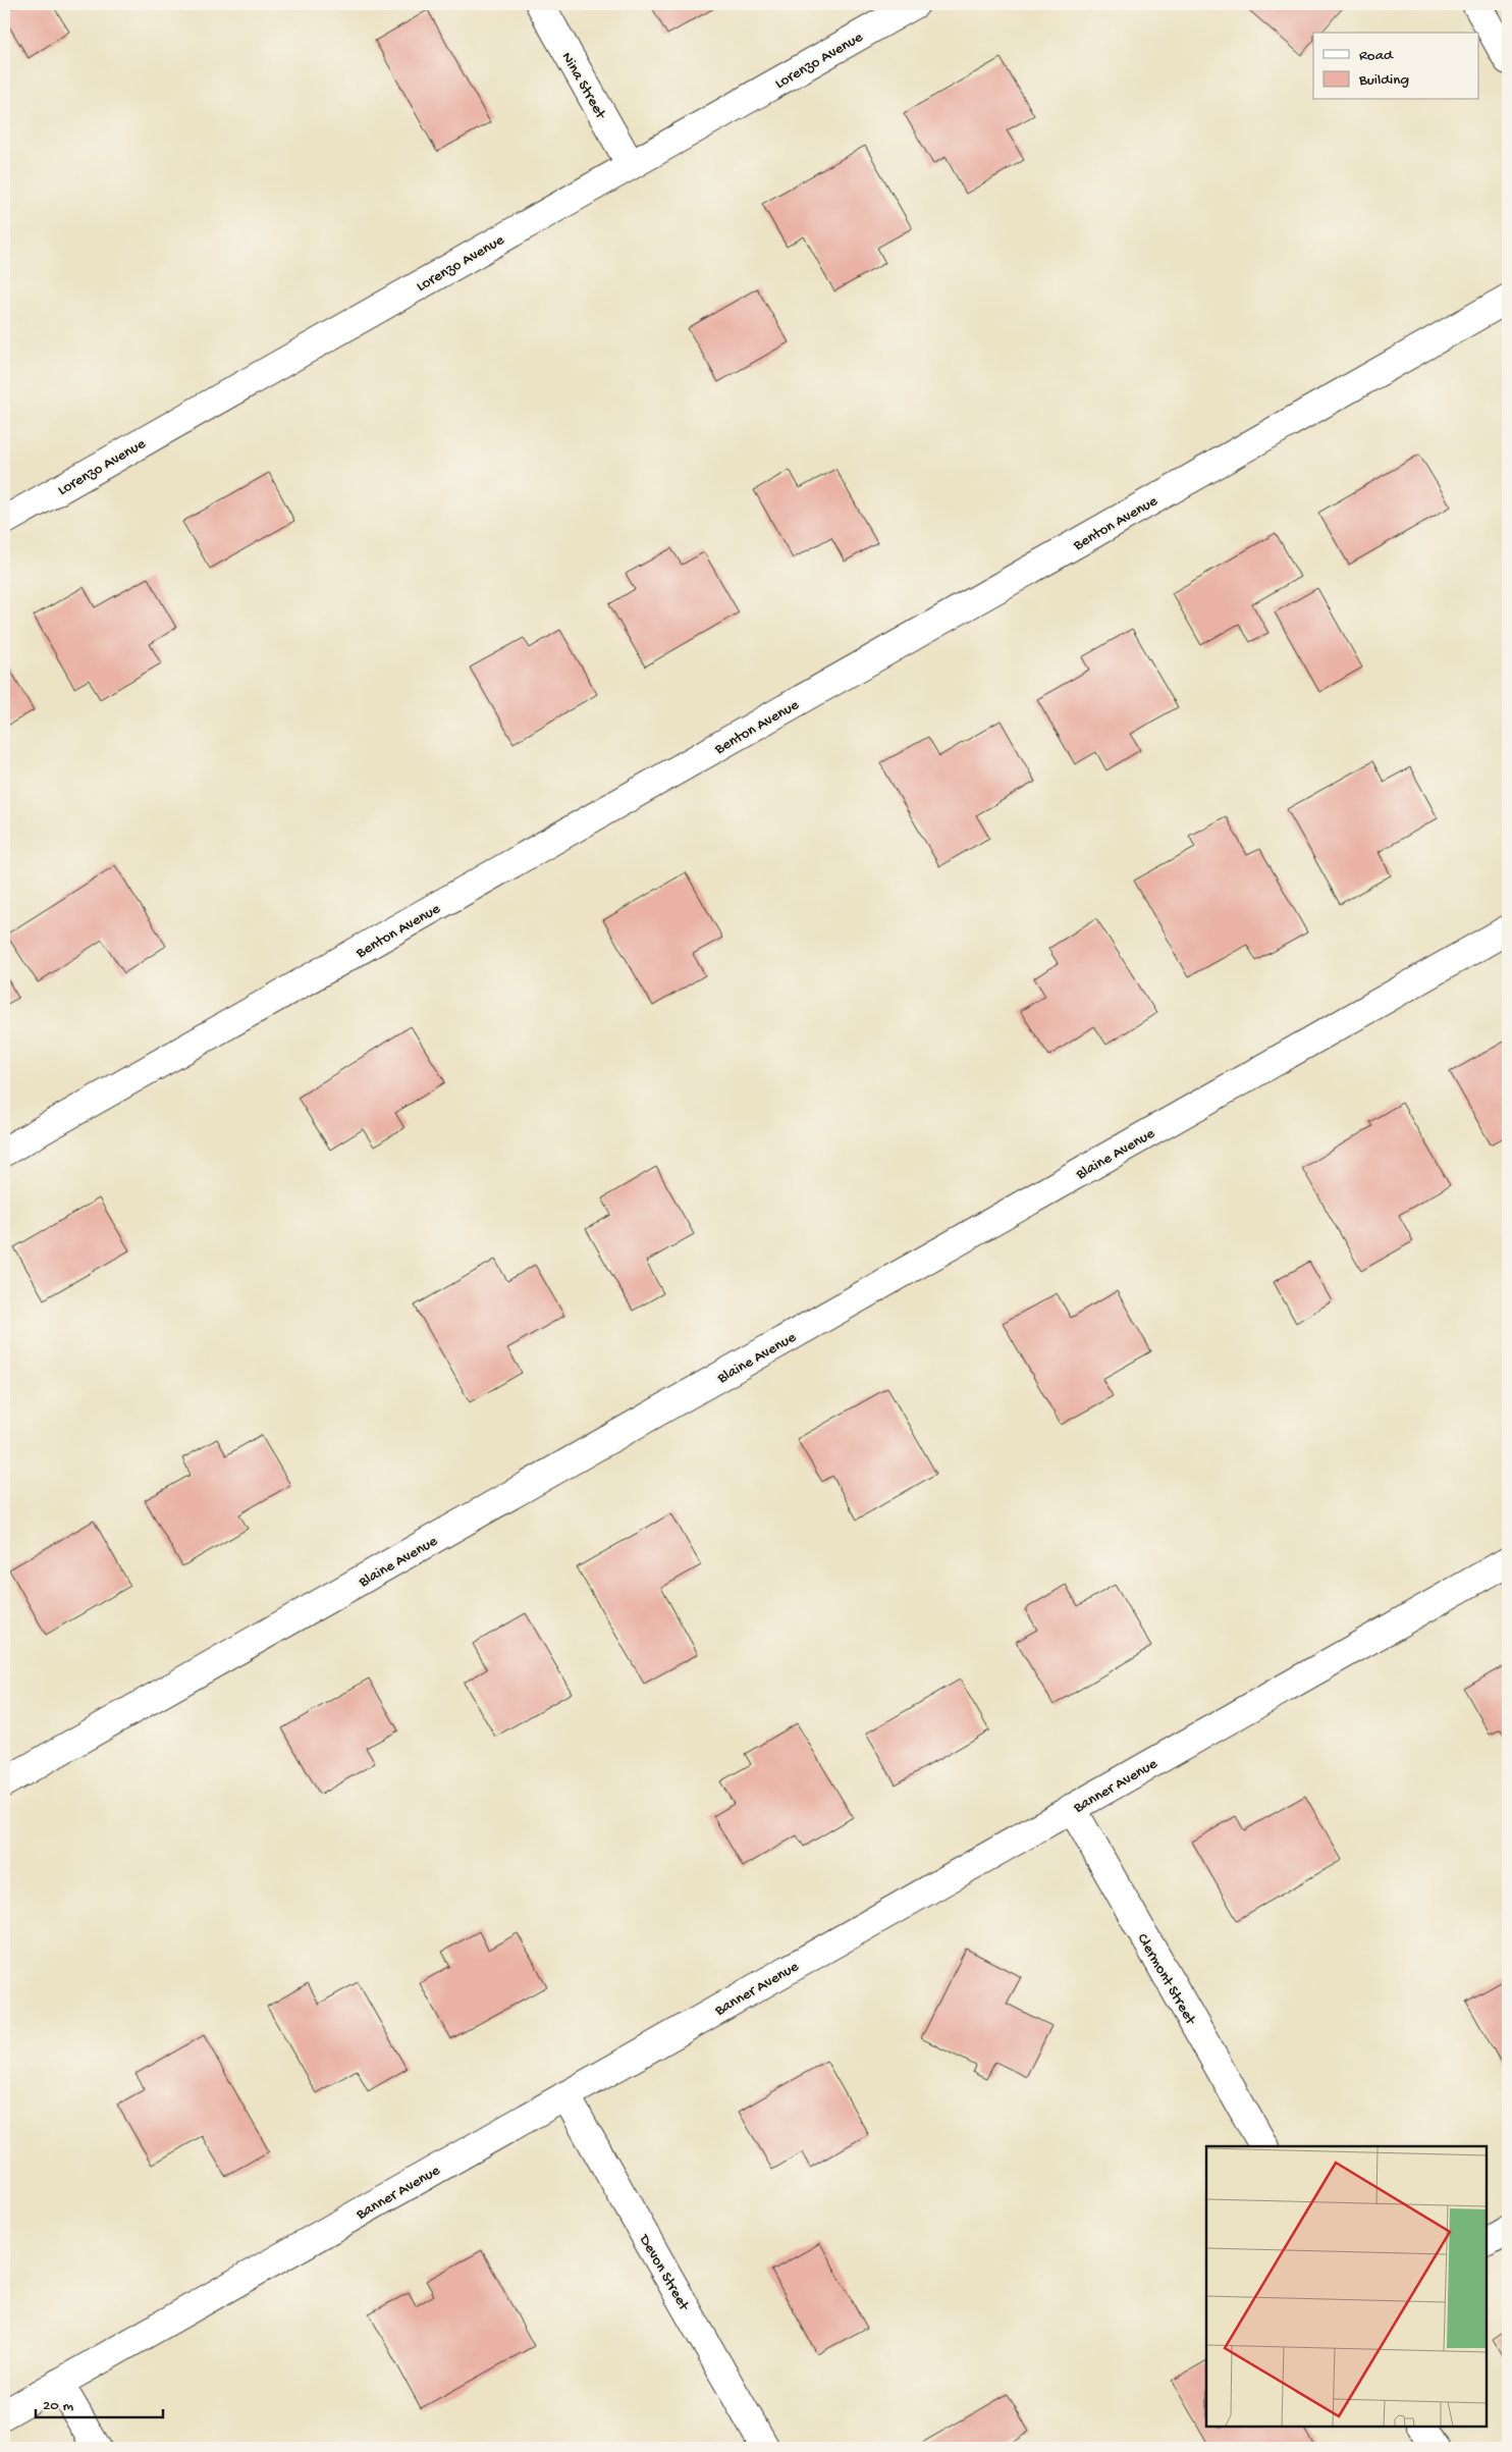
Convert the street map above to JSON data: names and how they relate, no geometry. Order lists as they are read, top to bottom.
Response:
{
  "streets": {
    "street": [
      "Lorenzo Avenue",
      "Nina Street",
      "Benton Avenue",
      "Blaine Avenue",
      "Banner Avenue",
      "Clermont Street",
      "Devon Street"
    ]
  },
  "crossings": [
    ["Lorenzo Avenue", "Nina Street"],
    ["Banner Avenue", "Clermont Street"],
    ["Banner Avenue", "Devon Street"]
  ],
  "legend": ["Road", "Building"],
  "scale_bar": "20 m"
}
